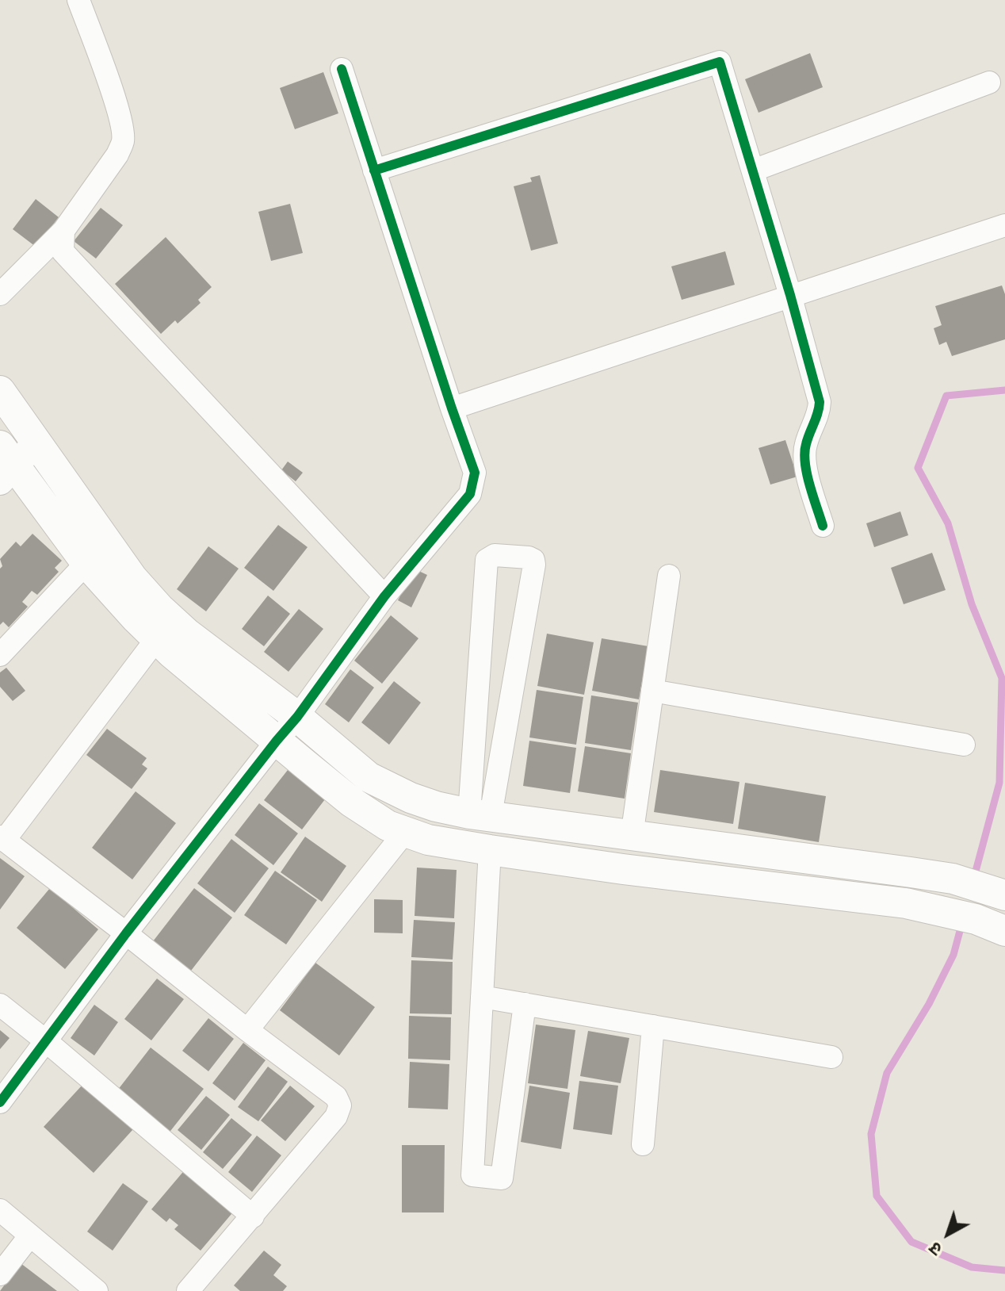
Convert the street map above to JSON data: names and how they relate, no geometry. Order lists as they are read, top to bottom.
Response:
{
  "north": "bottom left"
}
